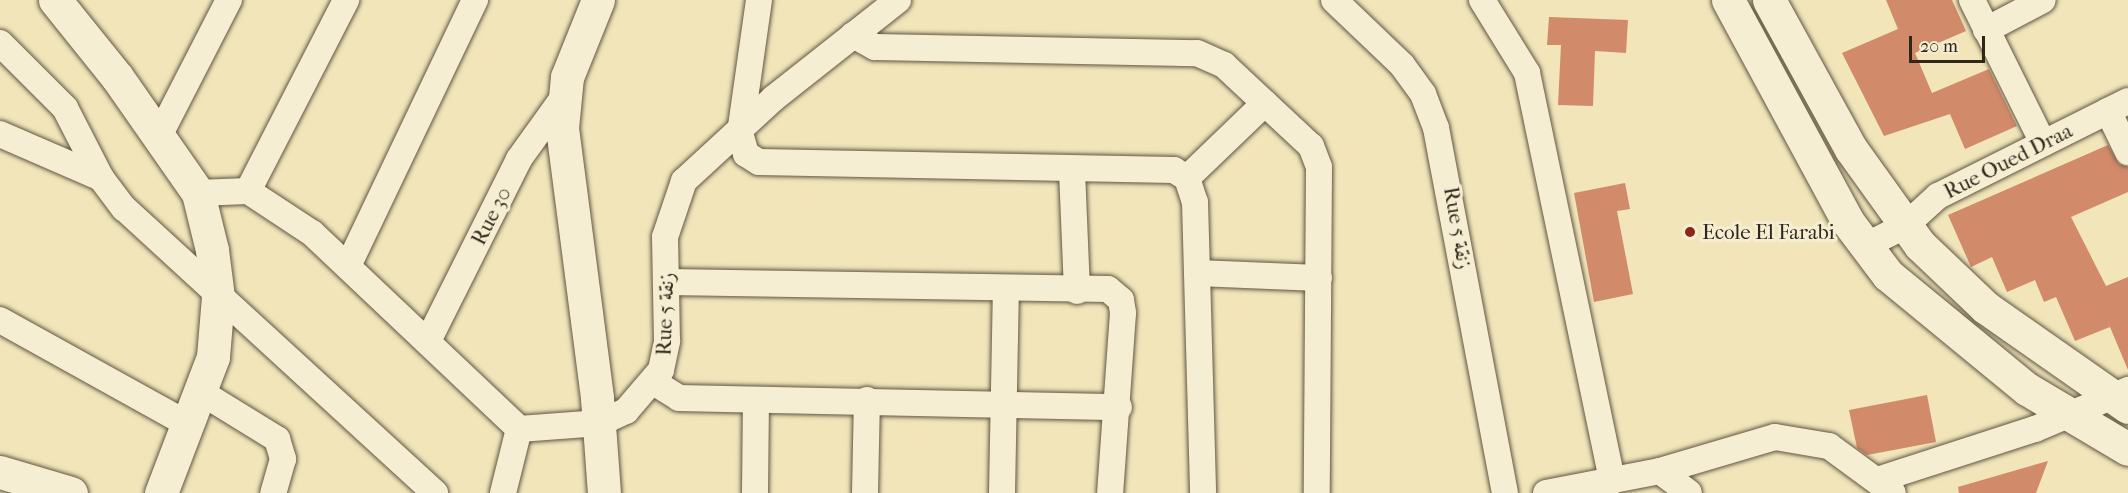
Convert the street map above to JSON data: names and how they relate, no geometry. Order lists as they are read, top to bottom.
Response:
{
  "streets": {
    "street": ["Rue Oued Draa", "Rue 30", "Rue 5 زنقة"]
  },
  "places": ["Ecole El Farabi"],
  "scale_bar": "20 m"
}
